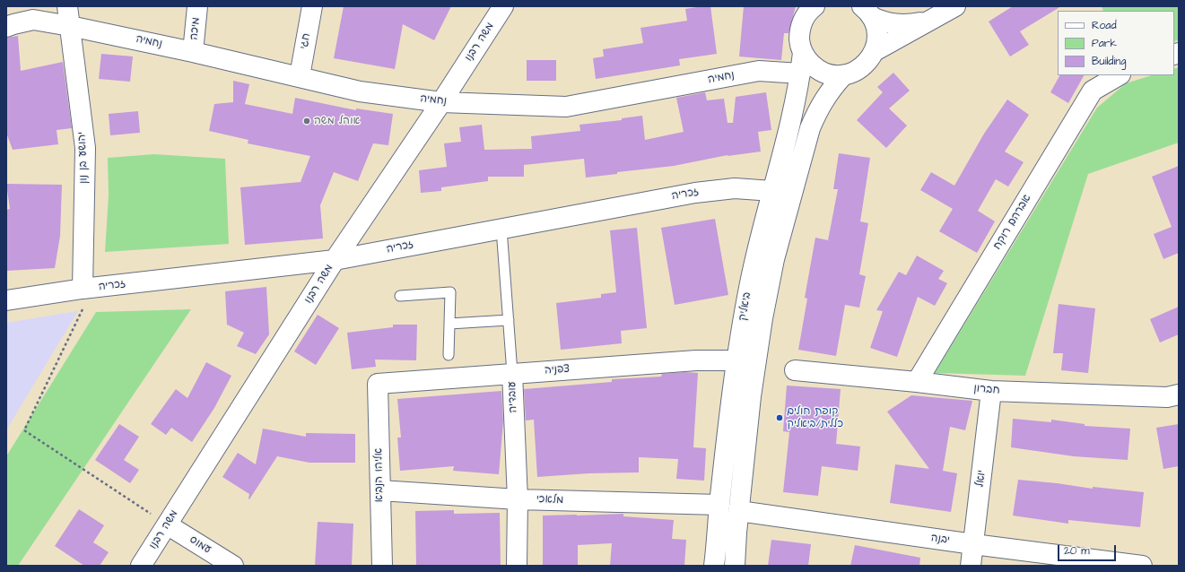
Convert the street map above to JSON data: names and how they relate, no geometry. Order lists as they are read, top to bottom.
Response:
{
  "streets": {
    "street": [
      "מיכה",
      "חגי",
      "נחמיה",
      "משה רבנו",
      "יהושע בן נון",
      "זכריה",
      "אברהם רוקח",
      "ביאליק",
      "צפניה",
      "חברון",
      "עובדיה",
      "אליהו הנביא",
      "יואל",
      "מלאכי",
      "יבנה",
      "עמוס"
    ]
  },
  "crossings": [
    ["מיכה", "נחמיה"],
    ["חגי", "נחמיה"],
    ["נחמיה", "משה רבנו"],
    ["נחמיה", "יהושע בן נון"],
    ["נחמיה", "ביאליק"],
    ["משה רבנו", "זכריה"],
    ["משה רבנו", "עמוס"],
    ["יהושע בן נון", "זכריה"],
    ["זכריה", "ביאליק"],
    ["זכריה", "עובדיה"],
    ["אברהם רוקח", "חברון"],
    ["ביאליק", "צפניה"],
    ["ביאליק", "מלאכי"],
    ["ביאליק", "יבנה"],
    ["צפניה", "עובדיה"],
    ["צפניה", "אליהו הנביא"],
    ["חברון", "יואל"],
    ["עובדיה", "מלאכי"],
    ["אליהו הנביא", "מלאכי"],
    ["יואל", "יבנה"]
  ],
  "places": ["אוהל משה", "קופת חולים כללית/ביאליק"],
  "legend": ["Road", "Park", "Building"],
  "scale_bar": "20 m"
}
